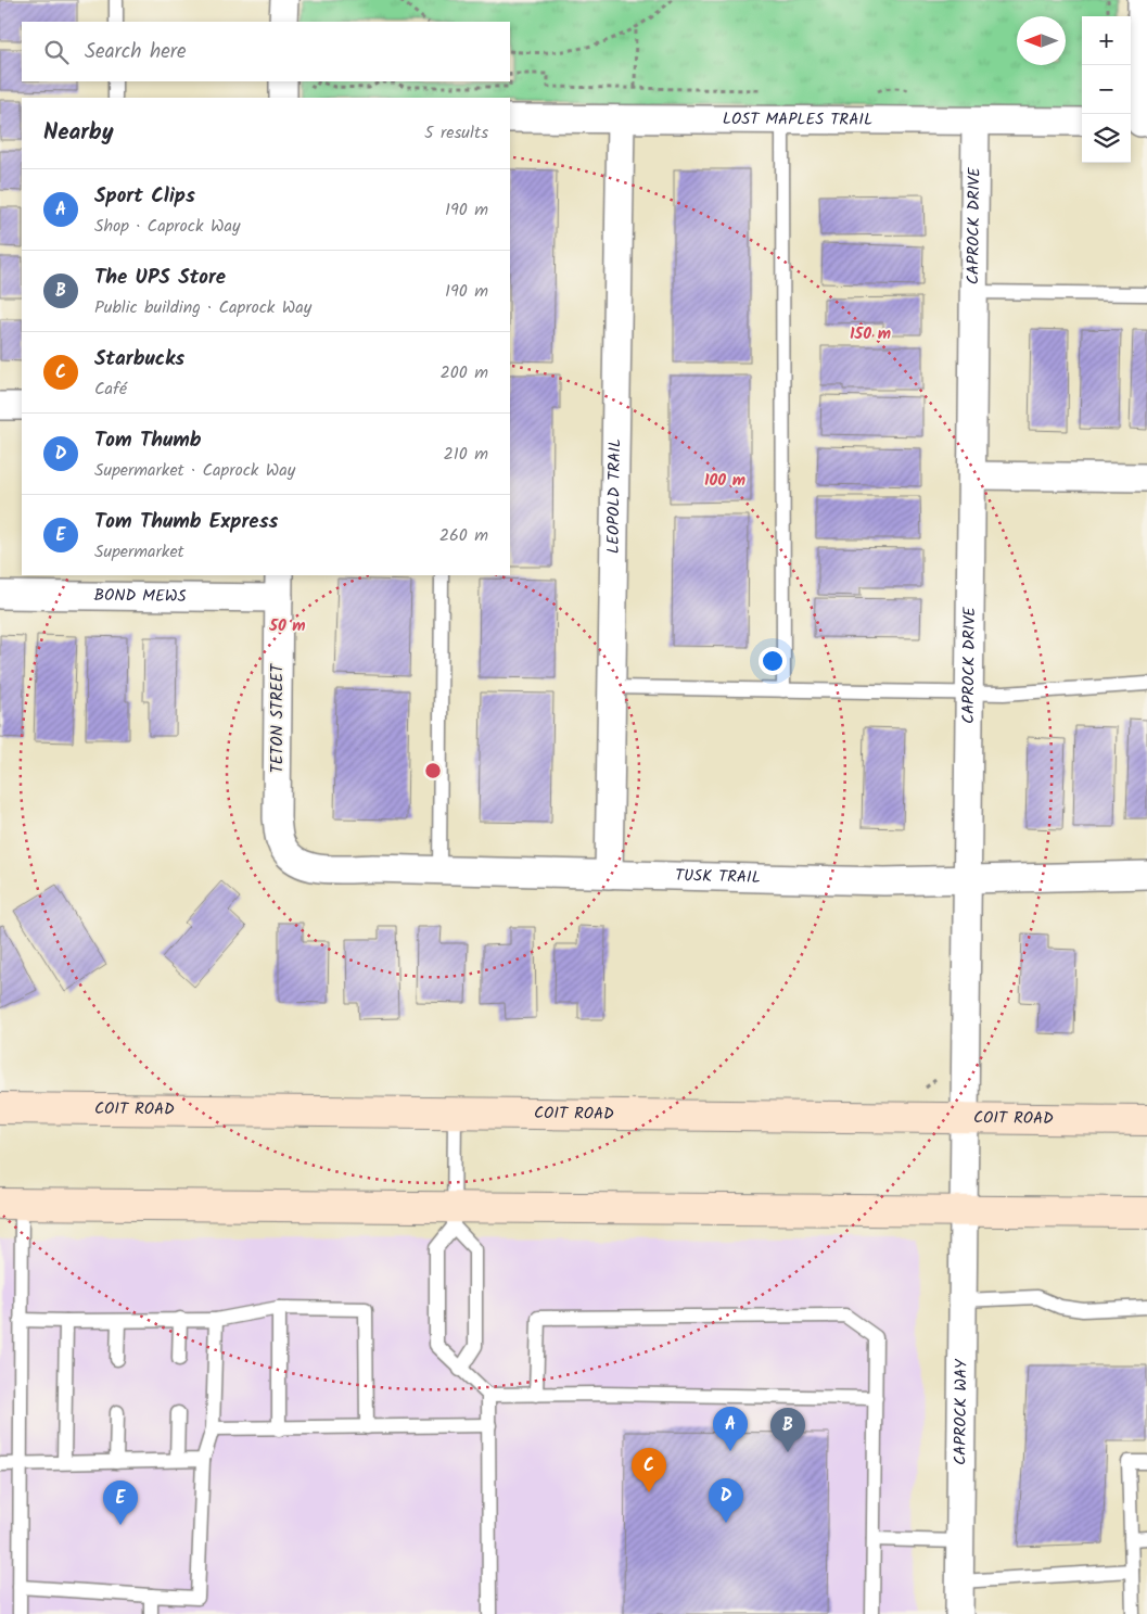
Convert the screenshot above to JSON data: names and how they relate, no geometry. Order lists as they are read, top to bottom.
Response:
{
  "streets": {
    "main road": ["COIT ROAD"],
    "street": [
      "LOST MAPLES TRAIL",
      "CAPROCK DRIVE",
      "LEOPOLD TRAIL",
      "BOND MEWS",
      "TETON STREET",
      "TUSK TRAIL",
      "CAPROCK WAY"
    ]
  },
  "crossings": [
    ["LOST MAPLES TRAIL", "CAPROCK DRIVE"],
    ["LOST MAPLES TRAIL", "LEOPOLD TRAIL"],
    ["CAPROCK DRIVE", "TUSK TRAIL"],
    ["CAPROCK DRIVE", "COIT ROAD"],
    ["CAPROCK DRIVE", "CAPROCK WAY"],
    ["LEOPOLD TRAIL", "TUSK TRAIL"],
    ["BOND MEWS", "TETON STREET"],
    ["TETON STREET", "TUSK TRAIL"]
  ],
  "north": "left",
  "page": {
    "map_buttons": ["+", "−"],
    "search": "Search here",
    "heading": ["Nearby", "5 results"],
    "list": [
      {
        "mark": "A",
        "name": "Sport Clips",
        "note": "Shop · Caprock Way",
        "value": "190 m"
      },
      {
        "mark": "B",
        "name": "The UPS Store",
        "note": "Public building · Caprock Way",
        "value": "190 m"
      },
      {
        "mark": "C",
        "name": "Starbucks",
        "note": "Café",
        "value": "200 m"
      },
      {
        "mark": "D",
        "name": "Tom Thumb",
        "note": "Supermarket · Caprock Way",
        "value": "210 m"
      },
      {
        "mark": "E",
        "name": "Tom Thumb Express",
        "note": "Supermarket",
        "value": "260 m"
      }
    ],
    "pins": [
      "A",
      "B",
      "C",
      "D",
      "E"
    ]
  },
  "rings": ["150 m", "100 m", "50 m"]
}
